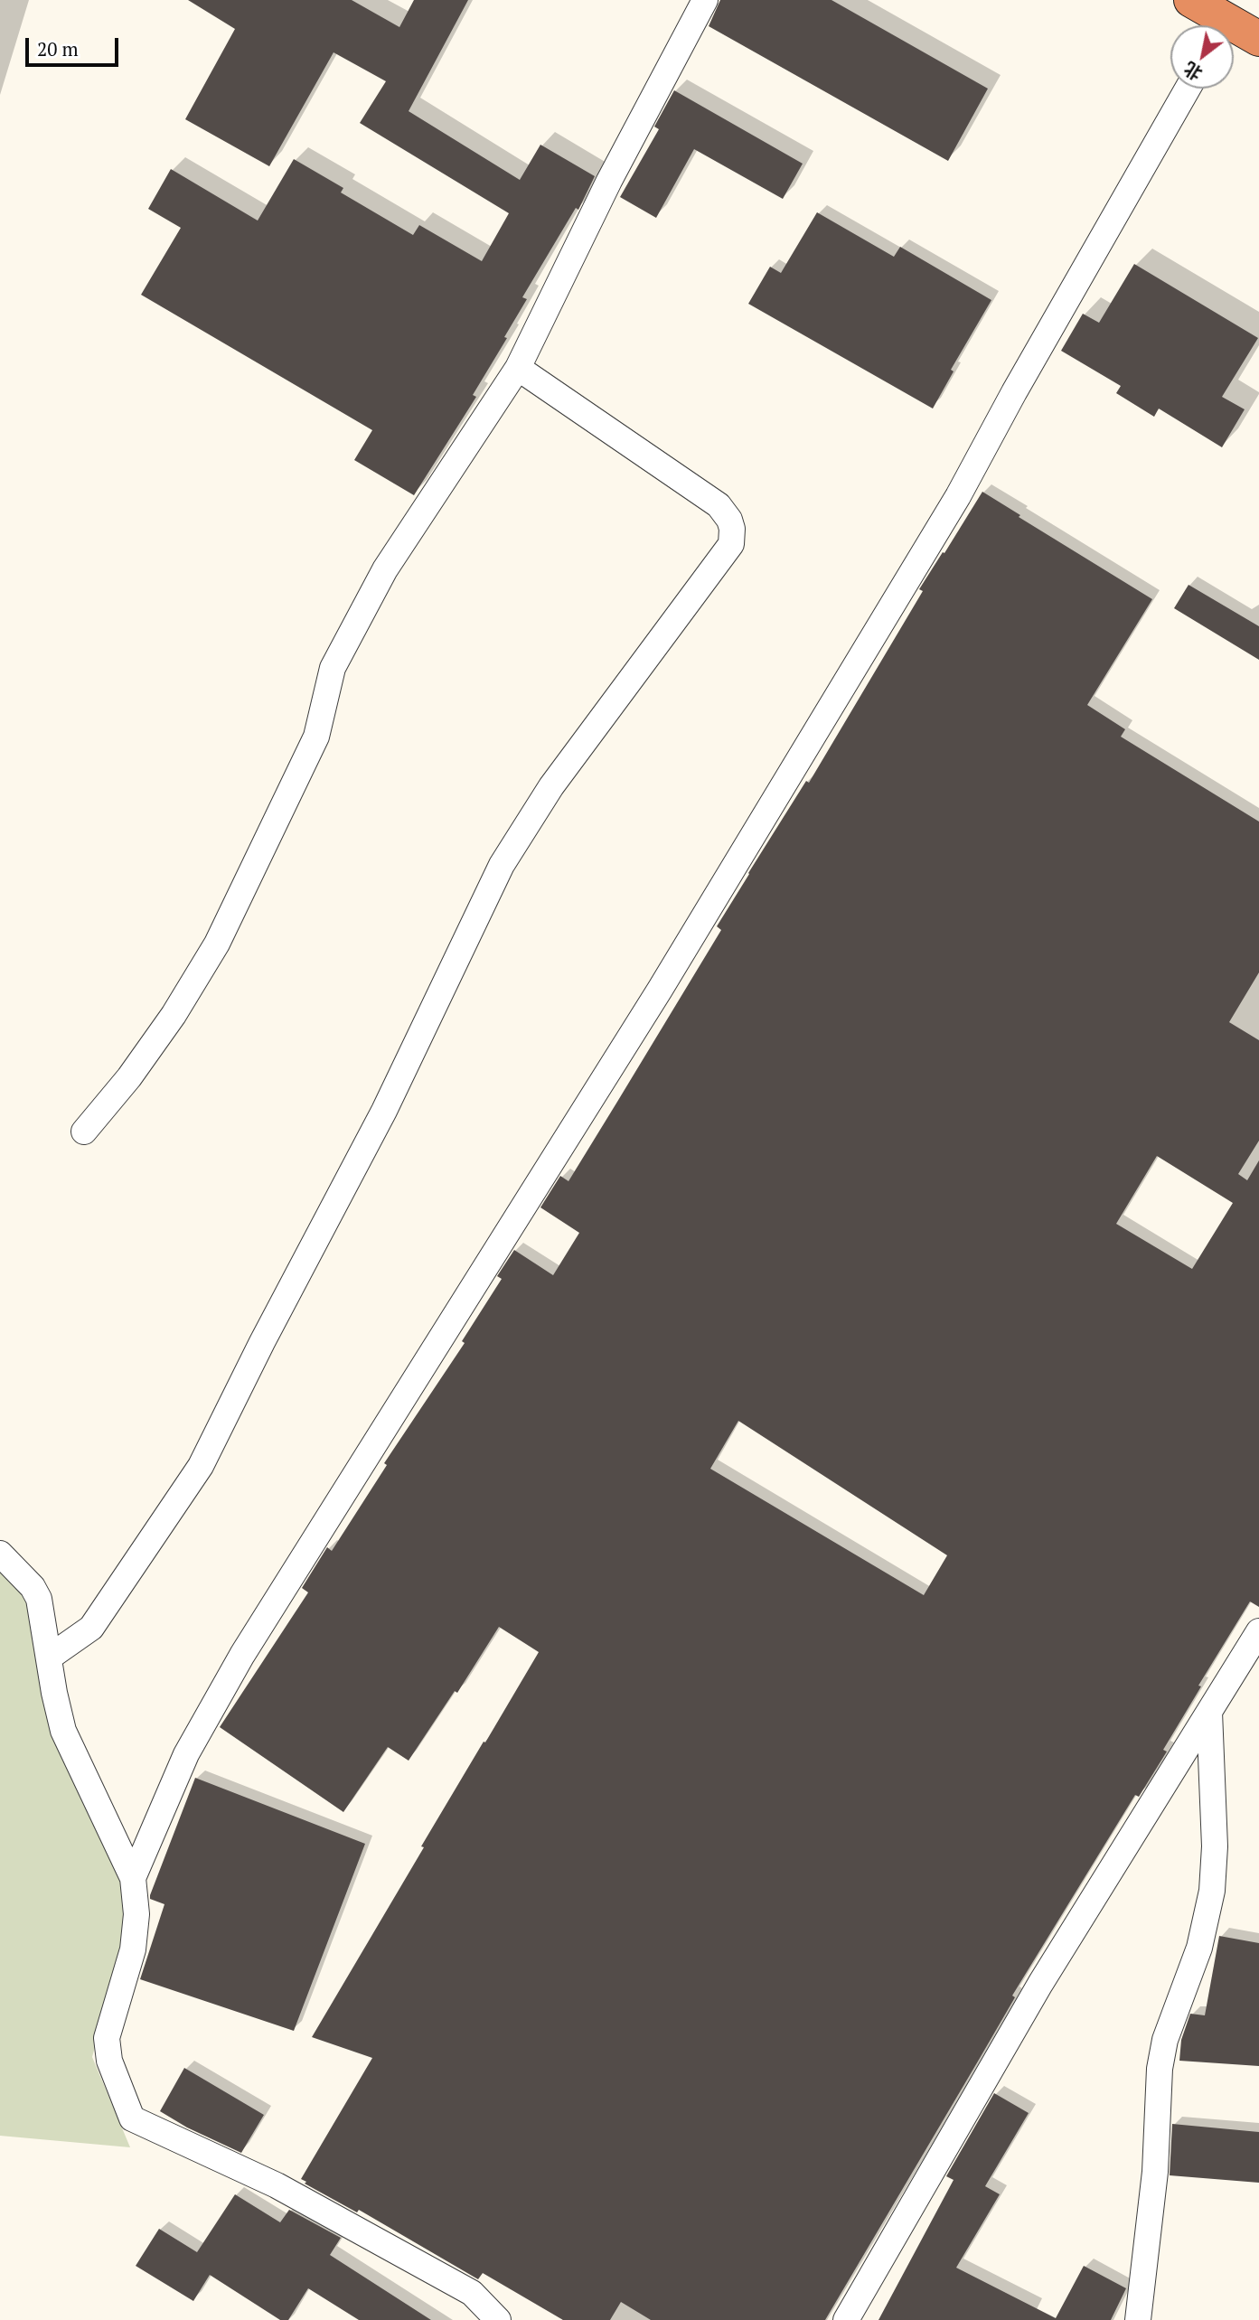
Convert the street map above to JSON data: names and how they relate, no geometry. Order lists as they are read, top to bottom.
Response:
{
  "scale_bar": "20 m",
  "north": "bottom left"
}
